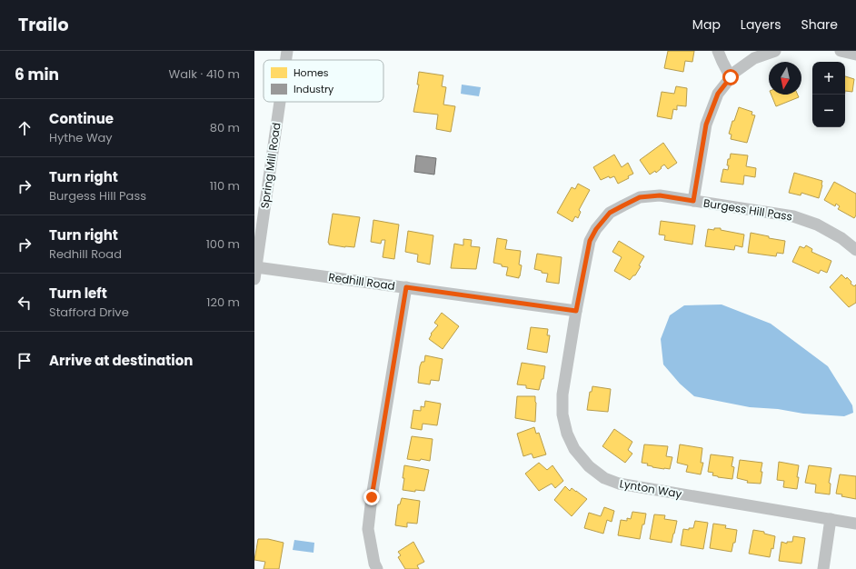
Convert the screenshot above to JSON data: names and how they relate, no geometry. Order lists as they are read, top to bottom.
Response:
{
  "streets": {
    "street": [
      "Spring Mill Road",
      "Burgess Hill Pass",
      "Redhill Road",
      "Lynton Way"
    ]
  },
  "crossings": [
    ["Spring Mill Road", "Redhill Road"],
    ["Burgess Hill Pass", "Redhill Road"],
    ["Burgess Hill Pass", "Lynton Way"],
    ["Redhill Road", "Lynton Way"]
  ],
  "legend": ["Homes", "Industry"],
  "north": "bottom",
  "page": {
    "header": "Trailo",
    "nav": ["Map", "Layers", "Share"],
    "heading": ["6 min", "Walk · 410 m"],
    "map_buttons": ["+", "−"],
    "list": [
      ["Continue", "Hythe Way", "80 m"],
      ["Turn right", "Burgess Hill Pass", "110 m"],
      ["Turn right", "Redhill Road", "100 m"],
      ["Turn left", "Stafford Drive", "120 m"],
      "Arrive at destination"
    ]
  }
}
